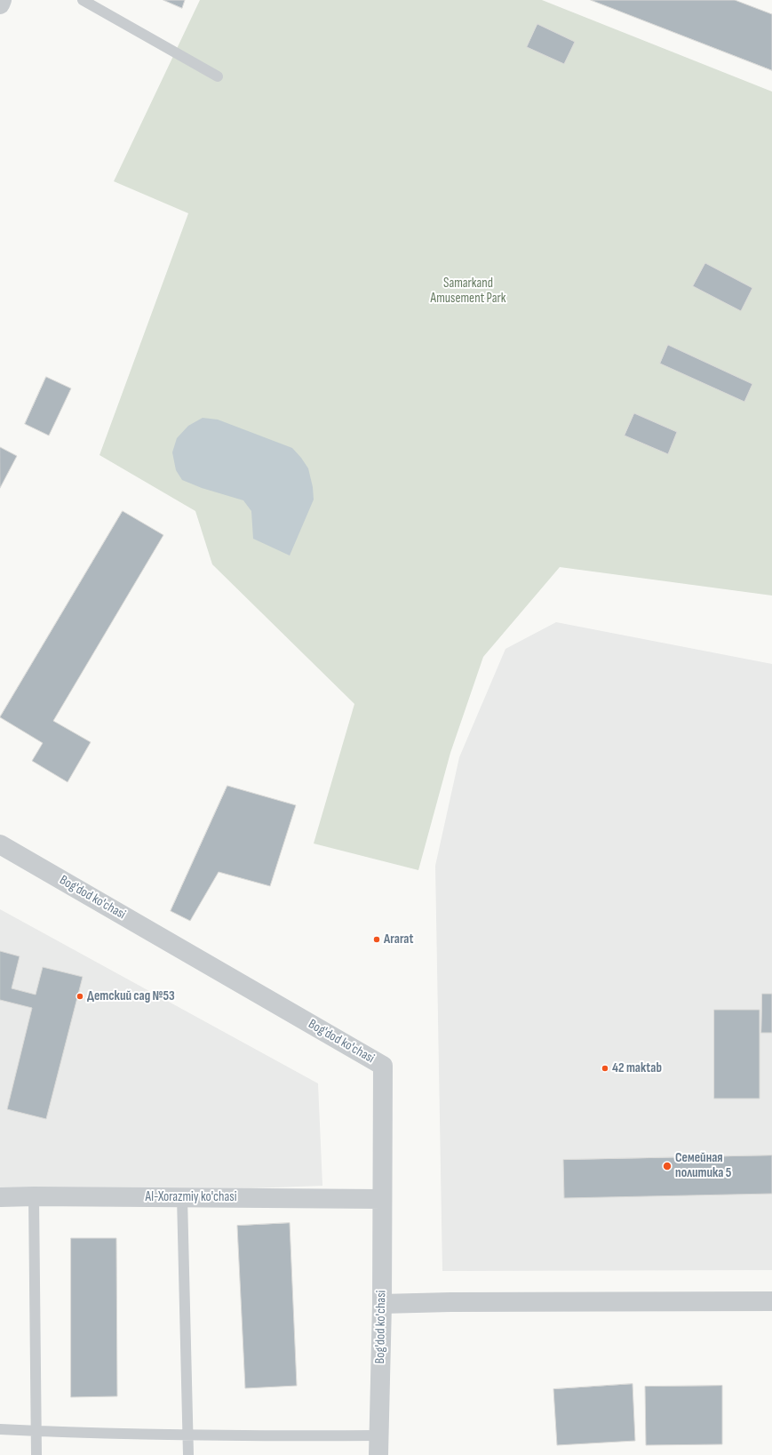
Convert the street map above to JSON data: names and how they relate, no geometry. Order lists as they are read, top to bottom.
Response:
{
  "streets": {
    "street": ["Bog'dod ko'chasi", "Al-Xorazmiy ko'chasi"]
  },
  "crossings": [
    ["Bog'dod ko'chasi", "Al-Xorazmiy ko'chasi"]
  ],
  "parks": ["Samarkand Amusement Park"],
  "places": [
    "Ararat",
    "Детский сад №53",
    "42 maktab",
    "Семейная политика 5"
  ]
}
